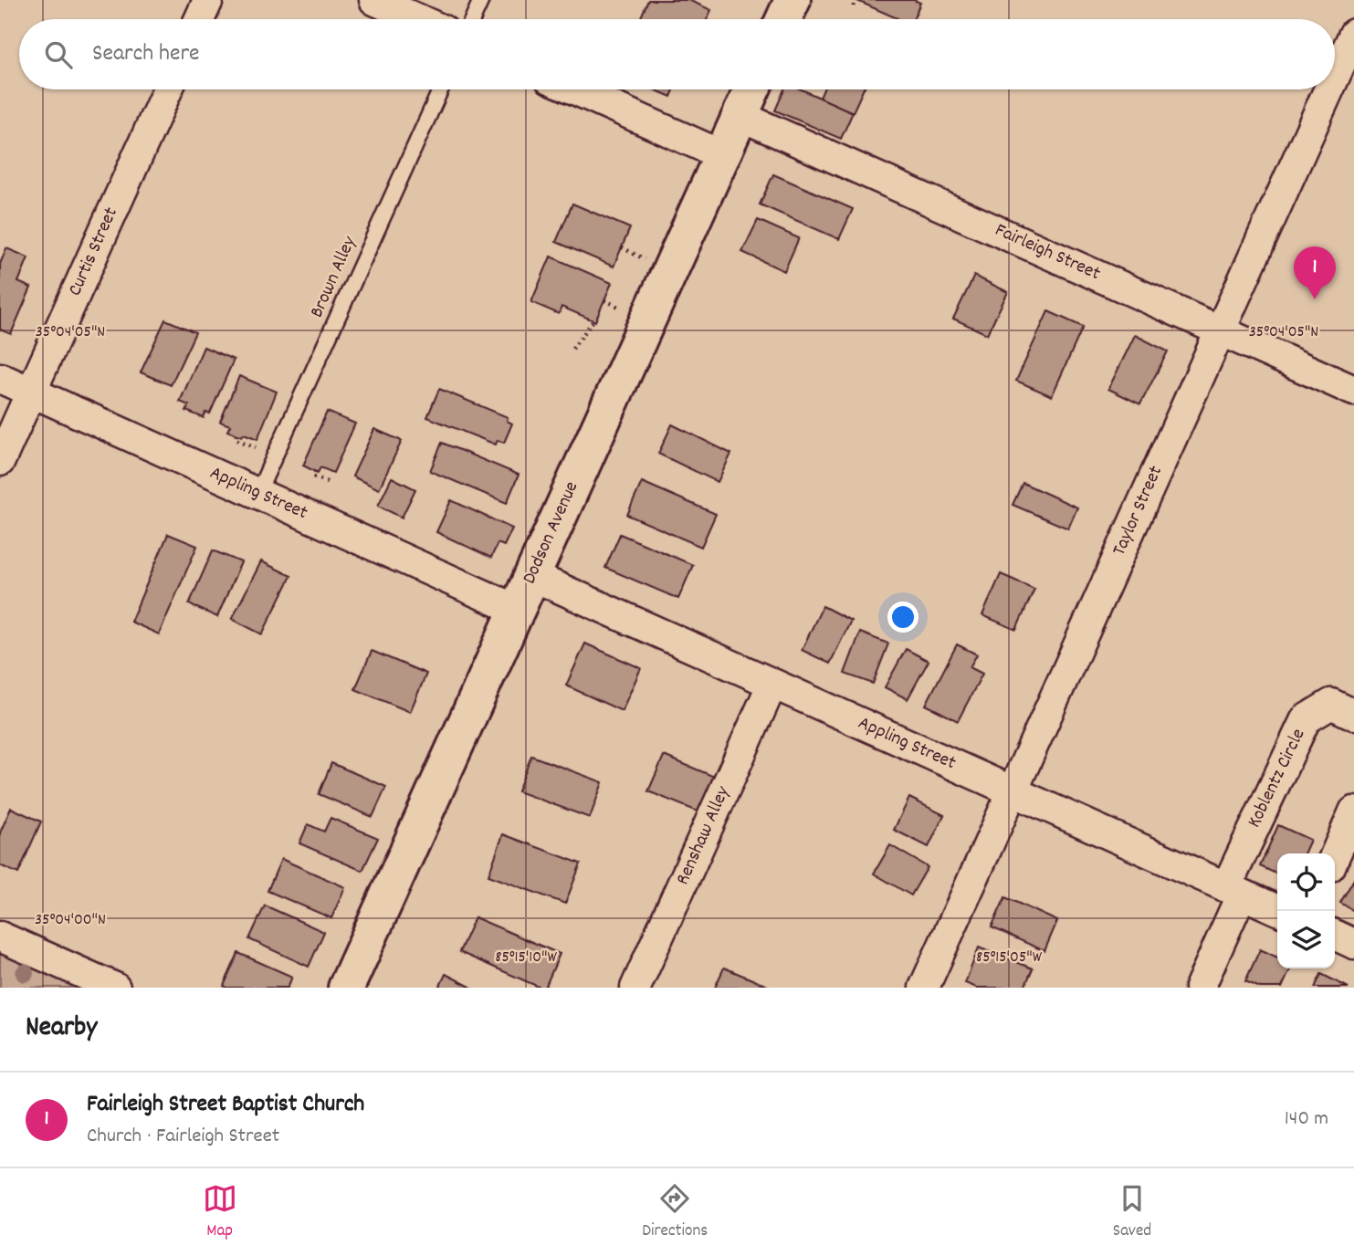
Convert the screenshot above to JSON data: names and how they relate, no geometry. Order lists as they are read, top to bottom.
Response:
{
  "streets": {
    "street": [
      "Curtis Street",
      "Fairleigh Street",
      "Appling Street",
      "Taylor Street",
      "Dodson Avenue",
      "Koblentz Circle",
      "Renshaw Alley"
    ],
    "lane": ["Brown Alley"]
  },
  "crossings": [
    ["Curtis Street", "Appling Street"],
    ["Fairleigh Street", "Taylor Street"],
    ["Fairleigh Street", "Dodson Avenue"],
    ["Brown Alley", "Appling Street"],
    ["Appling Street", "Taylor Street"],
    ["Appling Street", "Dodson Avenue"],
    ["Appling Street", "Koblentz Circle"],
    ["Appling Street", "Renshaw Alley"]
  ],
  "page": {
    "search": "Search here",
    "pins": "1",
    "heading": "Nearby",
    "list": [
      {
        "mark": "1",
        "name": "Fairleigh Street Baptist Church",
        "note": "Church · Fairleigh Street",
        "value": "140 m"
      }
    ],
    "nav": ["Map", "Directions", "Saved"]
  },
  "coordinates": [
    "35°04'05\"N",
    "35°04'00\"N",
    "85°15'10\"W",
    "85°15'05\"W"
  ]
}
